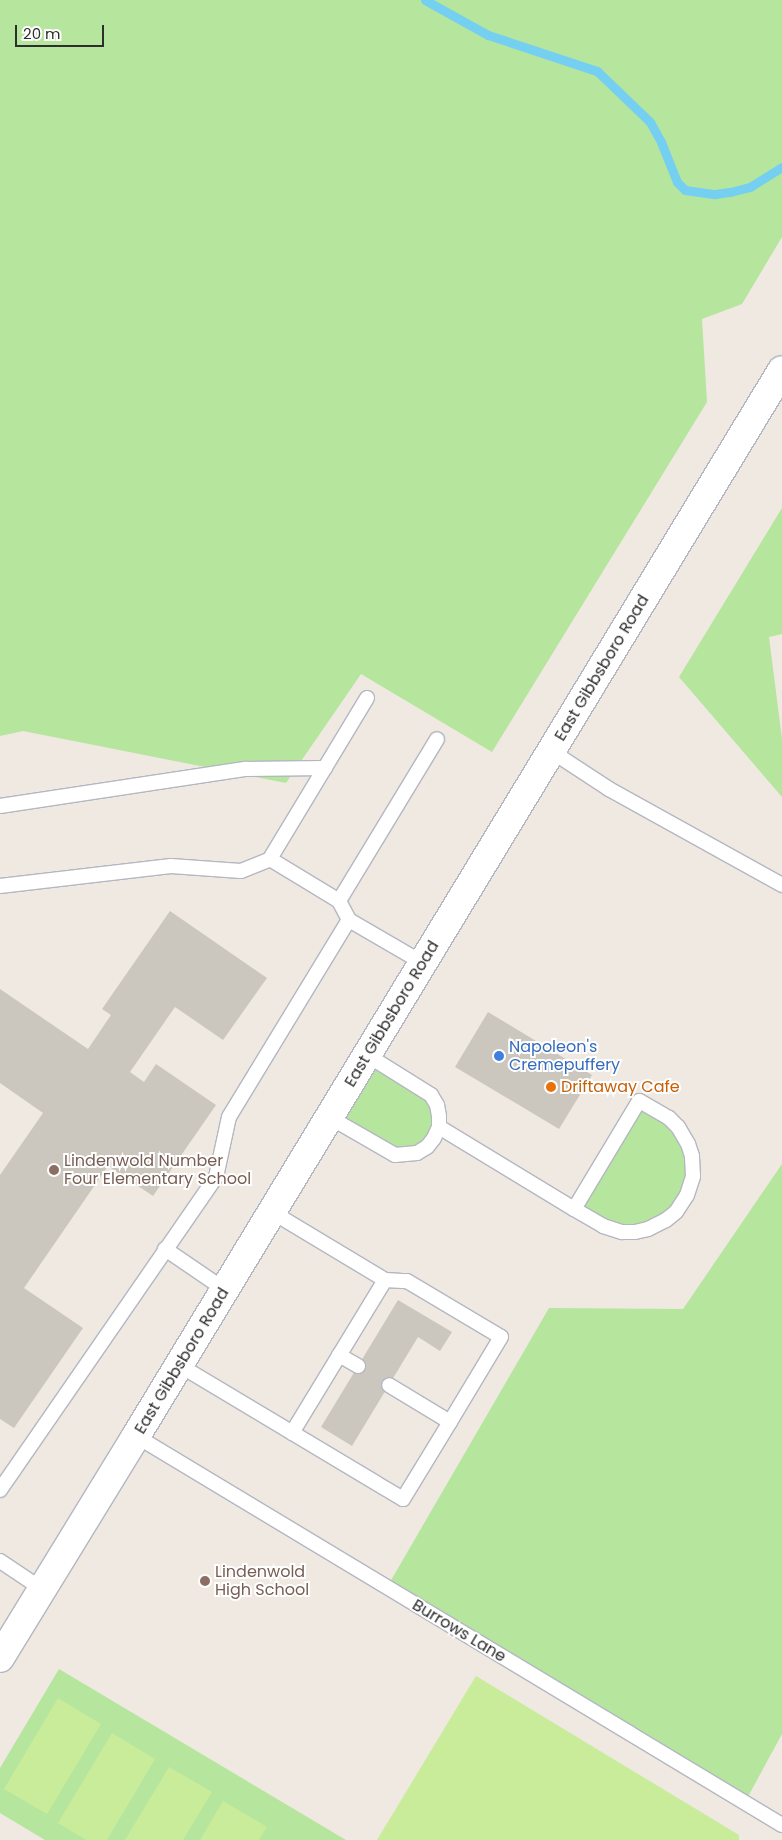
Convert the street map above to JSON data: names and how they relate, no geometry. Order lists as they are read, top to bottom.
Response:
{
  "streets": {
    "main road": ["East Gibbsboro Road"],
    "lane": ["Burrows Lane"]
  },
  "crossings": [
    ["East Gibbsboro Road", "Burrows Lane"]
  ],
  "places": [
    "Napoleon's Cremepuffery",
    "Driftaway Cafe",
    "Lindenwold Number Four Elementary School",
    "Lindenwold High School"
  ],
  "scale_bar": "20 m"
}
